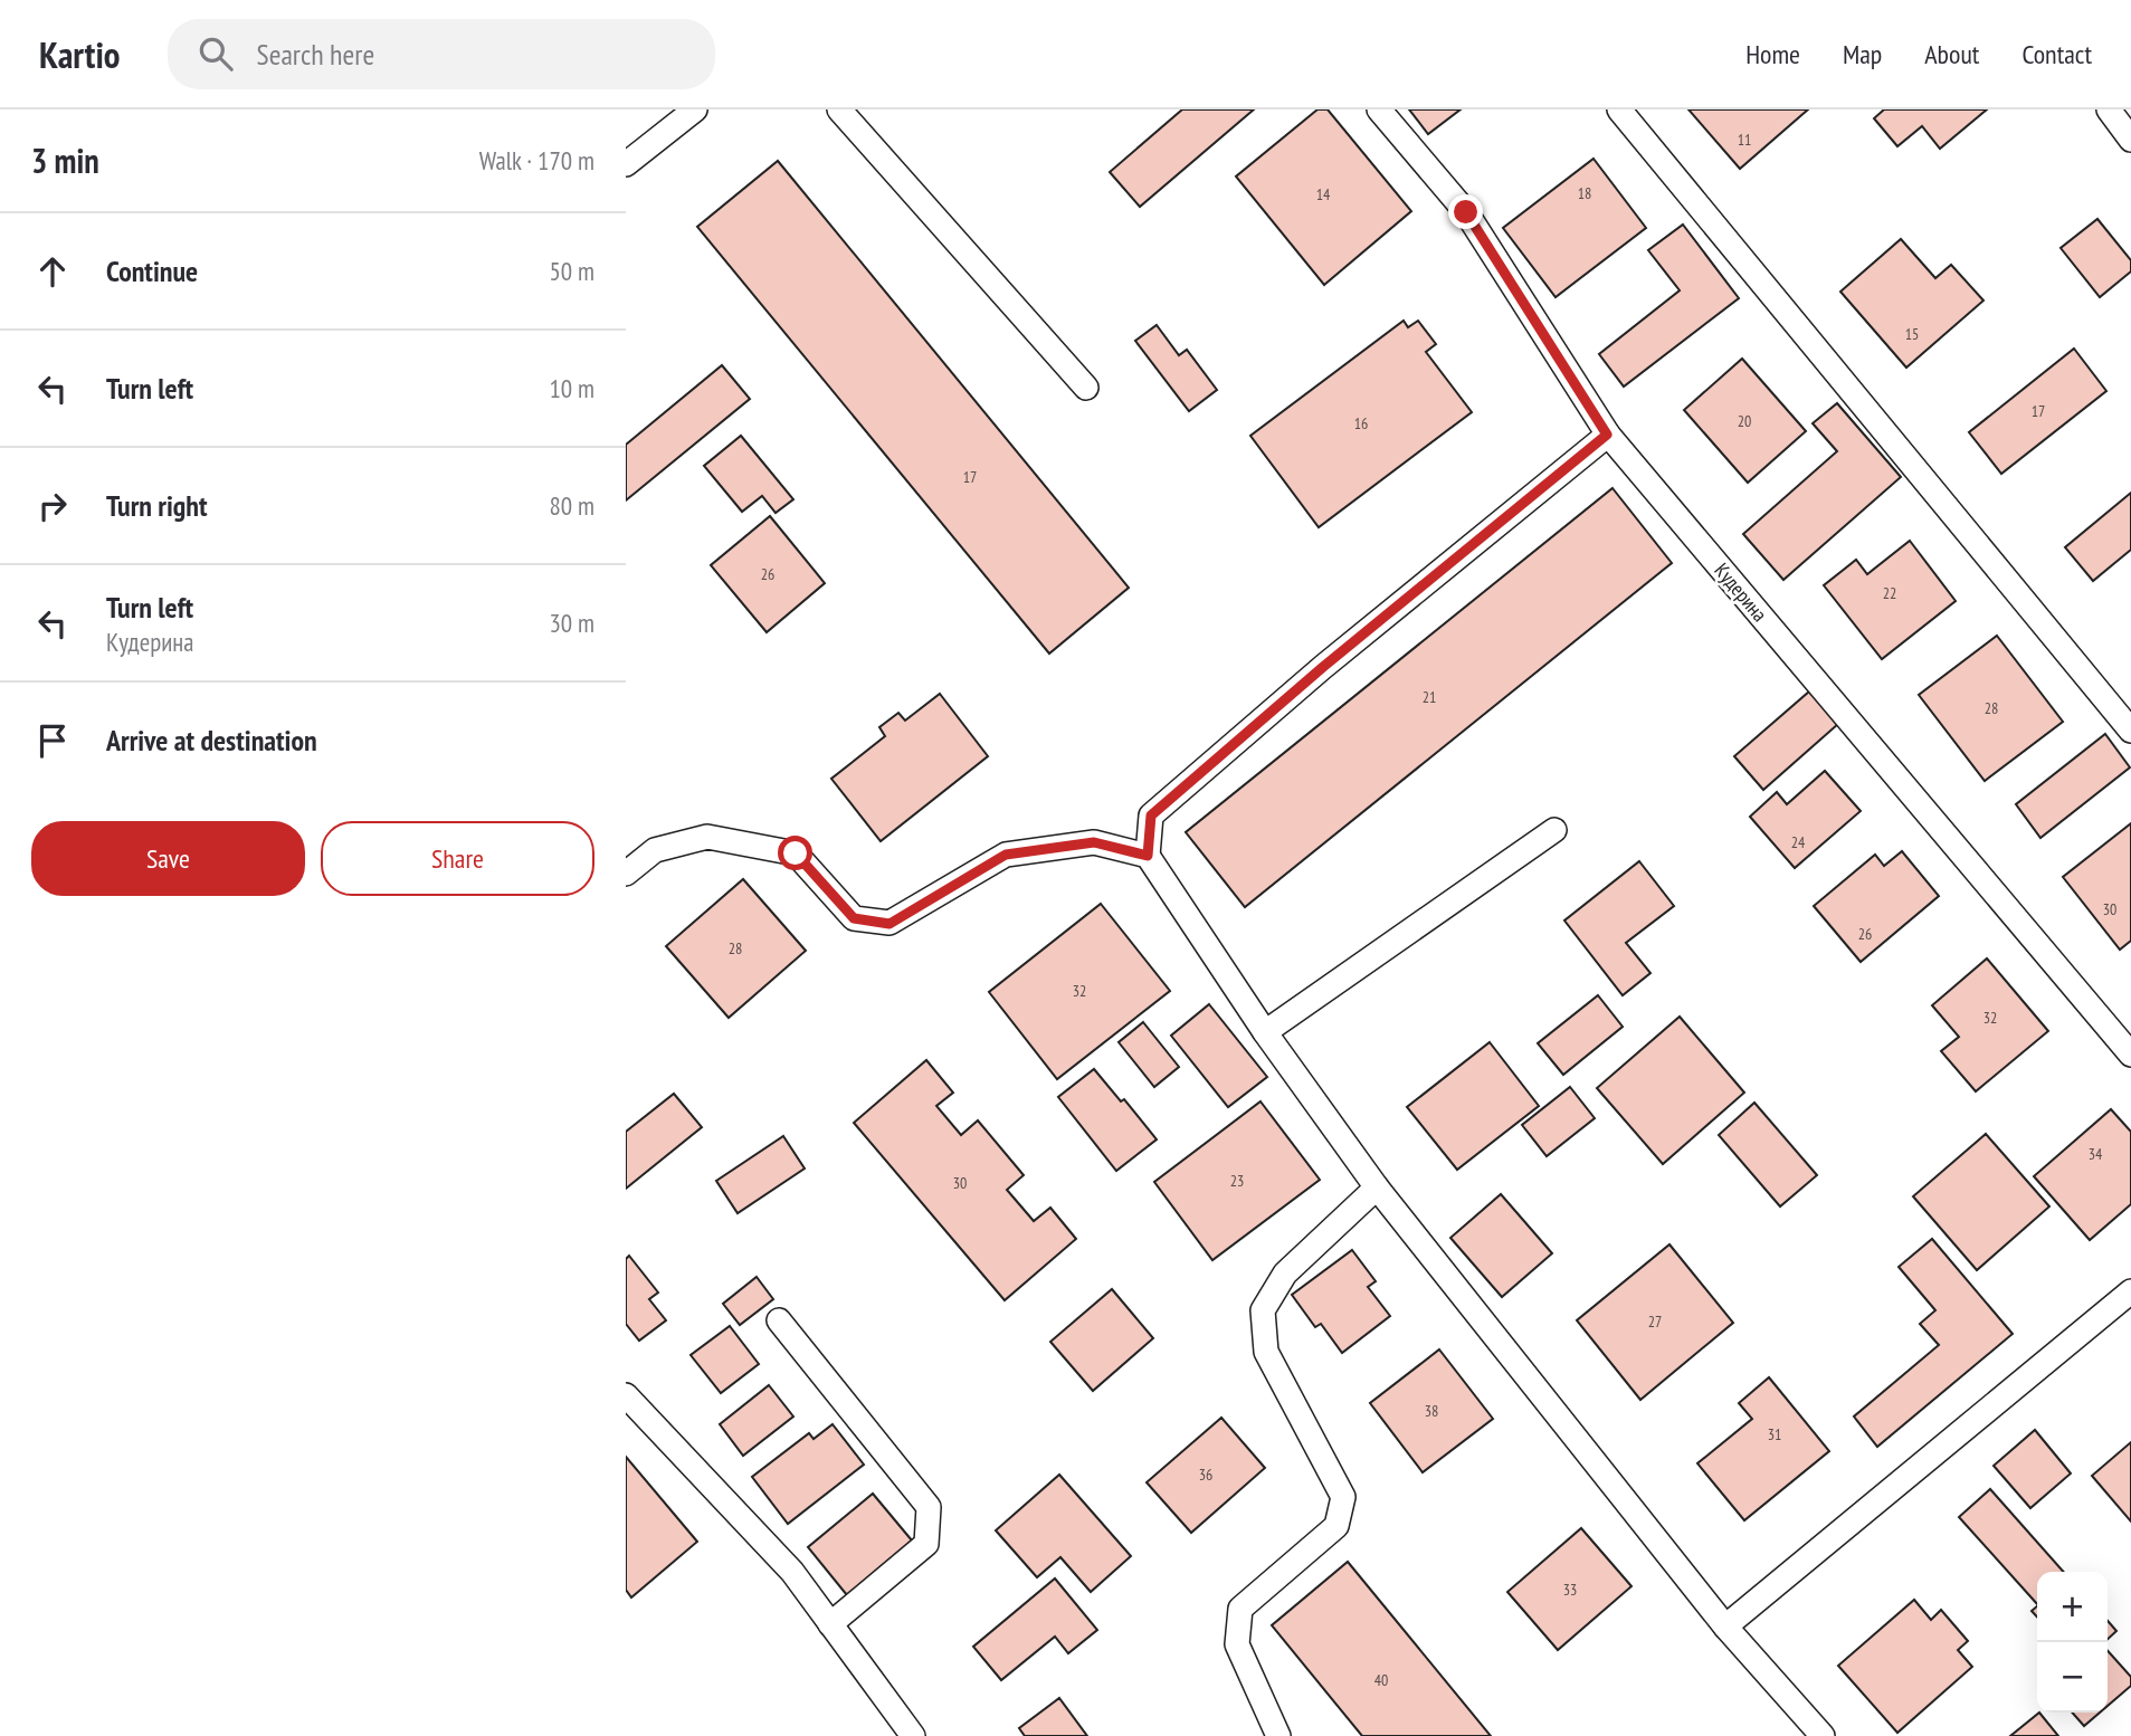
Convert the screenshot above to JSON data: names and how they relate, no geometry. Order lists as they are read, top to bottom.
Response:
{
  "streets": {
    "lane": ["Кудерина"]
  },
  "house_numbers": [
    "11",
    "18",
    "14",
    "15",
    "17",
    "20",
    "16",
    "17",
    "26",
    "22",
    "21",
    "28",
    "24",
    "30",
    "26",
    "28",
    "32",
    "32",
    "34",
    "23",
    "30",
    "27",
    "38",
    "31",
    "36",
    "33",
    "40"
  ],
  "page": {
    "header": "Kartio",
    "search": "Search here",
    "nav": [
      "Home",
      "Map",
      "About",
      "Contact"
    ],
    "heading": ["3 min", "Walk · 170 m"],
    "list": [
      ["Continue", "50 m"],
      ["Turn left", "10 m"],
      ["Turn right", "80 m"],
      ["Turn left", "Кудерина", "30 m"],
      "Arrive at destination"
    ],
    "buttons": ["Save", "Share"],
    "map_buttons": ["+", "−"]
  }
}
